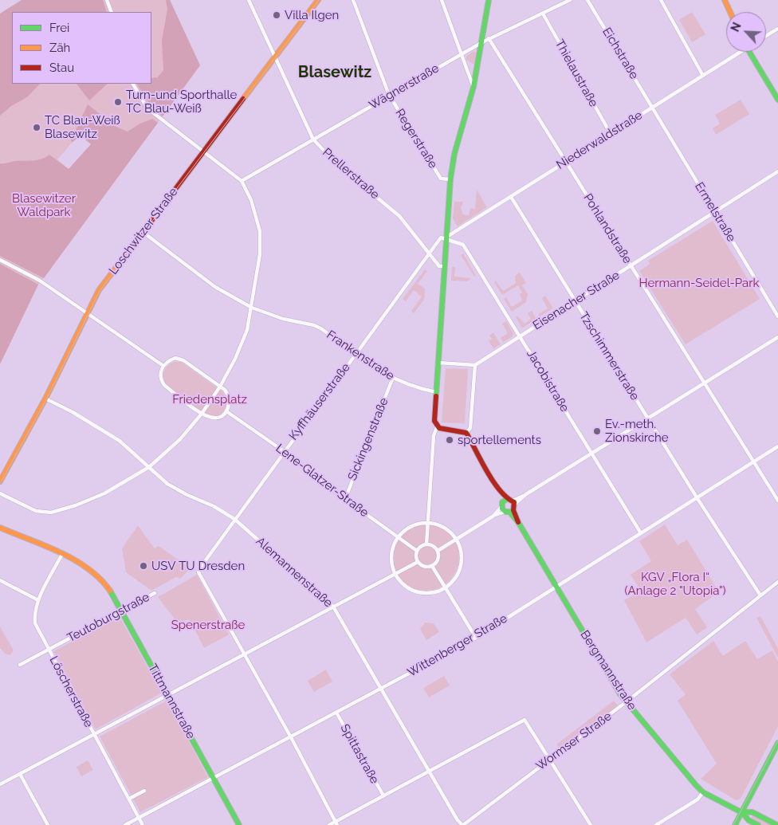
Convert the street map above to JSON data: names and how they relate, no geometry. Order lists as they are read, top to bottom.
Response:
{
  "streets": {
    "street": [
      "Eichstraße",
      "Thielaustraße",
      "Wägnerstraße",
      "Regerstraße",
      "Niederwaldstraße",
      "Prellerstraße",
      "Ermelstraße",
      "Pohlandstraße",
      "Loschwitzer Straße",
      "Eisenacher Straße",
      "Frankenstraße",
      "Tzschimmerstraße",
      "Jacobistraße",
      "Kyffhäuserstraße",
      "Sickingenstraße",
      "Lene-Glatzer-Straße",
      "Alemannenstraße",
      "Teutoburgstraße",
      "Wittenberger Straße",
      "Bergmannstraße",
      "Löscherstraße",
      "Tittmannstraße",
      "Wormser Straße",
      "Spittastraße"
    ]
  },
  "crossings": [
    ["Eichstraße", "Niederwaldstraße"],
    ["Eichstraße", "Ermelstraße"],
    ["Thielaustraße", "Wägnerstraße"],
    ["Thielaustraße", "Niederwaldstraße"],
    ["Wägnerstraße", "Regerstraße"],
    ["Wägnerstraße", "Prellerstraße"],
    ["Wägnerstraße", "Pohlandstraße"],
    ["Niederwaldstraße", "Ermelstraße"],
    ["Niederwaldstraße", "Pohlandstraße"],
    ["Niederwaldstraße", "Tzschimmerstraße"],
    ["Niederwaldstraße", "Jacobistraße"],
    ["Niederwaldstraße", "Kyffhäuserstraße"],
    ["Prellerstraße", "Loschwitzer Straße"],
    ["Prellerstraße", "Kyffhäuserstraße"],
    ["Ermelstraße", "Eisenacher Straße"],
    ["Pohlandstraße", "Eisenacher Straße"],
    ["Pohlandstraße", "Wittenberger Straße"],
    ["Loschwitzer Straße", "Frankenstraße"],
    ["Loschwitzer Straße", "Alemannenstraße"],
    ["Eisenacher Straße", "Tzschimmerstraße"],
    ["Eisenacher Straße", "Jacobistraße"],
    ["Frankenstraße", "Kyffhäuserstraße"],
    ["Frankenstraße", "Sickingenstraße"],
    ["Tzschimmerstraße", "Wittenberger Straße"],
    ["Tzschimmerstraße", "Wormser Straße"],
    ["Jacobistraße", "Kyffhäuserstraße"],
    ["Jacobistraße", "Wittenberger Straße"],
    ["Kyffhäuserstraße", "Lene-Glatzer-Straße"],
    ["Kyffhäuserstraße", "Alemannenstraße"],
    ["Sickingenstraße", "Lene-Glatzer-Straße"],
    ["Alemannenstraße", "Wittenberger Straße"],
    ["Alemannenstraße", "Wormser Straße"],
    ["Teutoburgstraße", "Löscherstraße"],
    ["Teutoburgstraße", "Tittmannstraße"],
    ["Wittenberger Straße", "Bergmannstraße"],
    ["Wittenberger Straße", "Löscherstraße"],
    ["Wittenberger Straße", "Tittmannstraße"],
    ["Wittenberger Straße", "Spittastraße"],
    ["Bergmannstraße", "Wormser Straße"],
    ["Löscherstraße", "Tittmannstraße"]
  ],
  "districts": ["Blasewitz"],
  "parks": [
    "Blasewitzer Waldpark",
    "Hermann-Seidel-Park",
    "Friedensplatz",
    "KGV „Flora I“ (Anlage 2 \"Utopia\")",
    "Spenerstraße"
  ],
  "places": [
    "Villa Ilgen",
    "Turn-und Sporthalle TC Blau-Weiß",
    "TC Blau-Weiß Blasewitz",
    "Ev.-meth. Zionskirche",
    "sportellements",
    "USV TU Dresden"
  ],
  "legend": ["Frei", "Zäh", "Stau"],
  "north": "top left"
}
